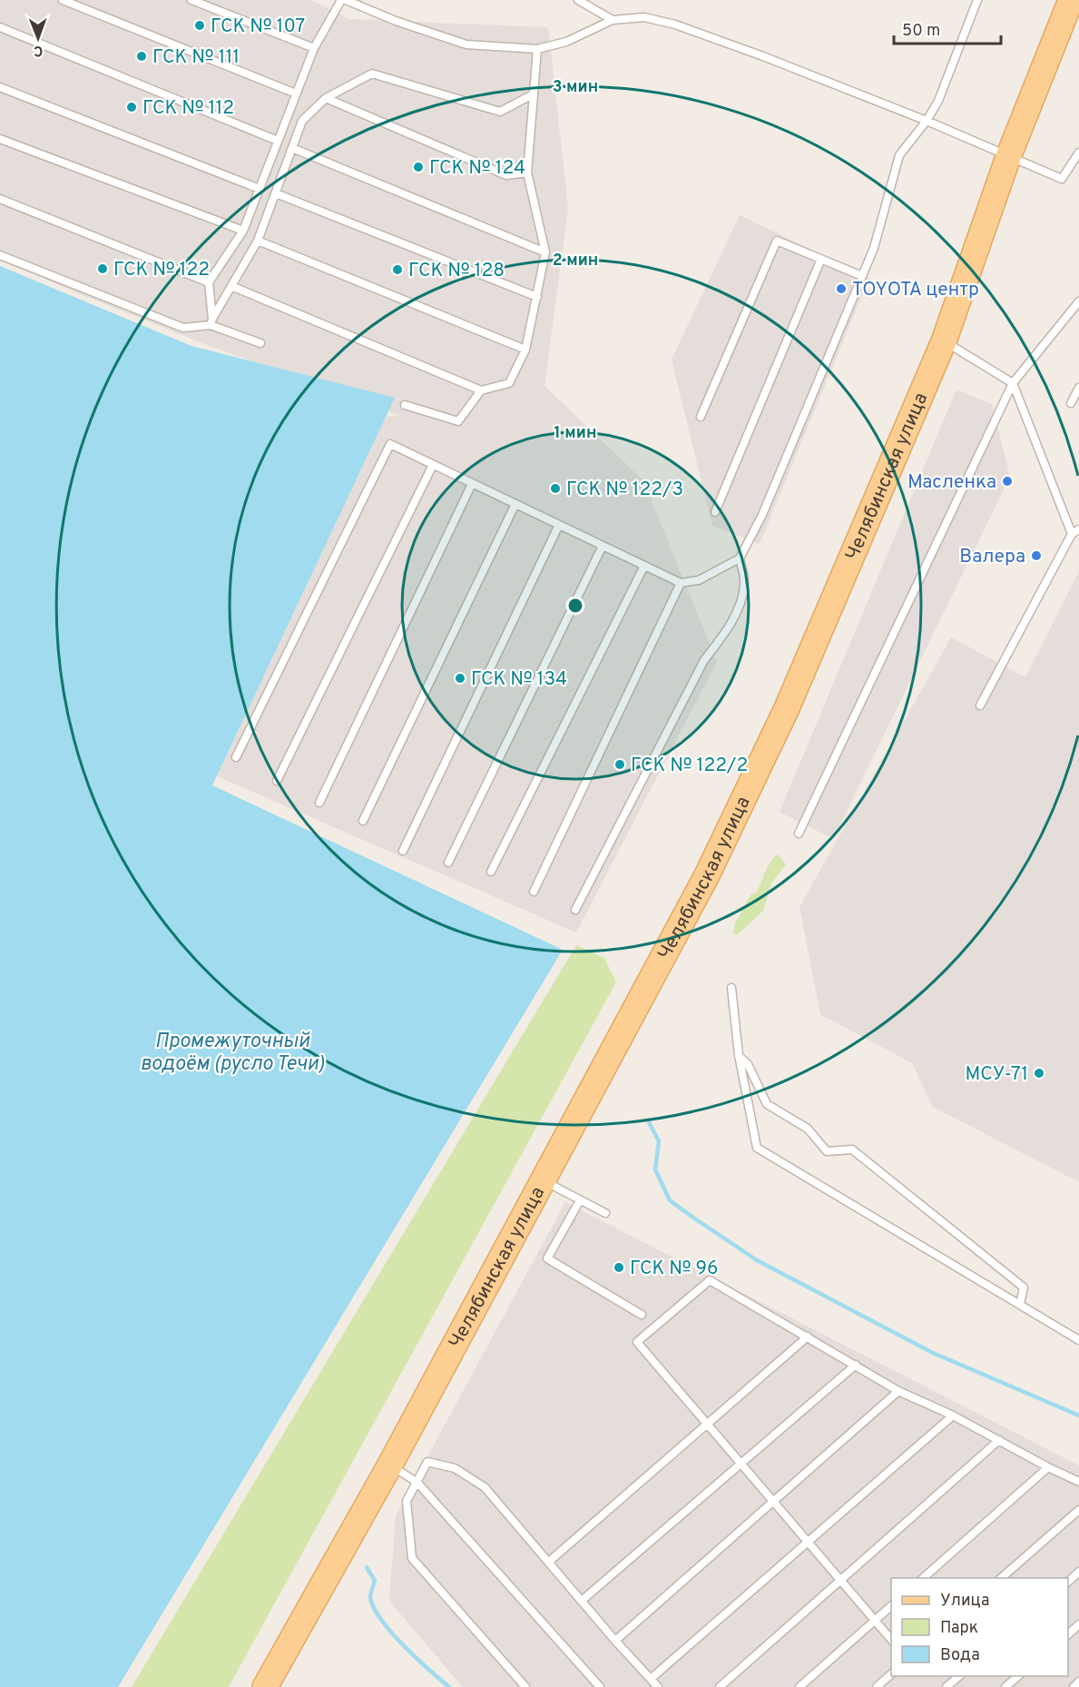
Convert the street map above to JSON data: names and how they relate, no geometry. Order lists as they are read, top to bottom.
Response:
{
  "streets": {
    "main road": ["Челябинская улица"]
  },
  "water": ["Промежуточный водоём (русло Течи)"],
  "places": [
    "ГСК № 107",
    "ГСК № 111",
    "ГСК № 112",
    "ГСК № 124",
    "ГСК № 122",
    "ГСК № 128",
    "TOYOTA центр",
    "Масленка",
    "ГСК № 122/3",
    "Валера",
    "ГСК № 134",
    "ГСК № 122/2",
    "МСУ-71",
    "ГСК № 96"
  ],
  "legend": ["Улица", "Парк", "Вода"],
  "scale_bar": "50 m",
  "north": "bottom",
  "rings": ["3 мин", "2 мин", "1 мин"]
}
